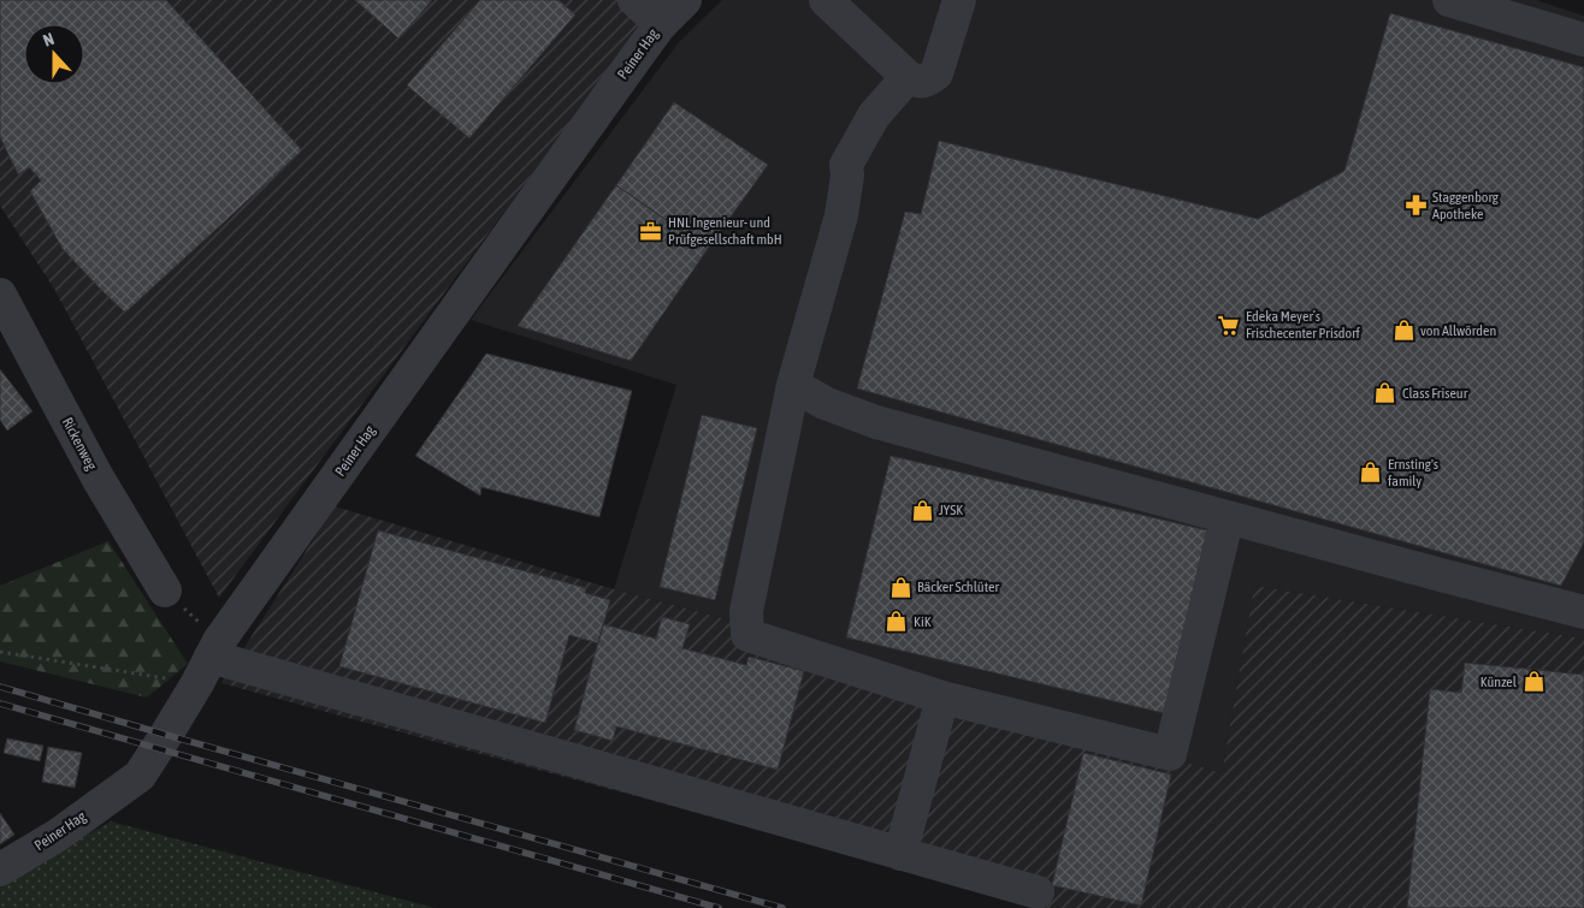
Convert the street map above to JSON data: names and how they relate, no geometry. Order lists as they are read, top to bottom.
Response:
{
  "streets": {
    "street": ["Peiner Hag", "Rickenweg"]
  },
  "places": {
    "pharmacy": ["Staggenborg Apotheke"],
    "office": ["HNL Ingenieur- und Prüfgesellschaft mbH"],
    "supermarket": ["Edeka Meyer´s Frischecenter Prisdorf"],
    "shop": [
      "von Allwörden",
      "Class Friseur",
      "Ernsting's family",
      "JYSK",
      "Bäcker Schlüter",
      "KiK",
      "Künzel"
    ]
  },
  "north": "top"
}
